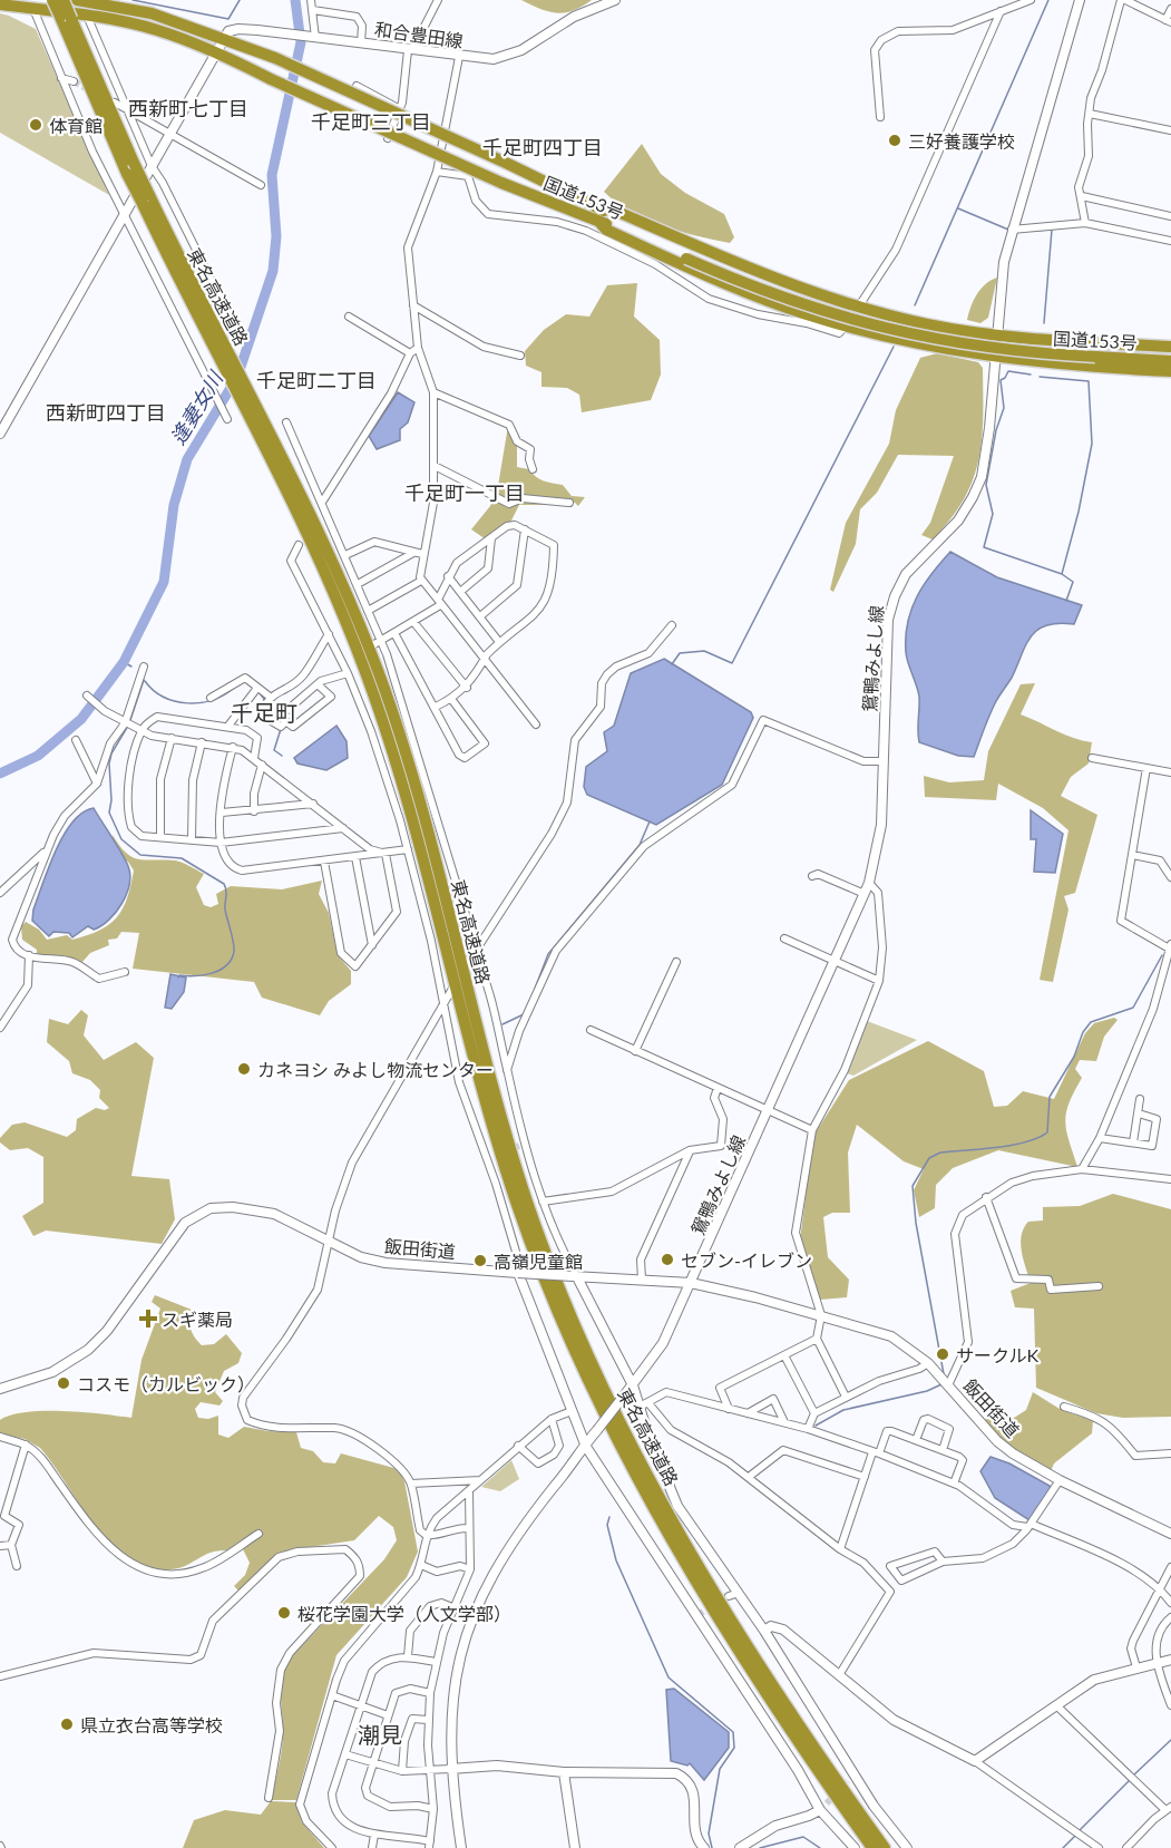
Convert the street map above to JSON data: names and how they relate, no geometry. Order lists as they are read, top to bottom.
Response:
{
  "streets": {
    "highway": ["国道153号", "東名高速道路"],
    "street": ["和合豊田線", "鴛鴨みよし線", "飯田街道"]
  },
  "crossings": [
    ["和合豊田線", "国道153号"],
    ["鴛鴨みよし線", "飯田街道"]
  ],
  "districts": [
    "西新町七丁目",
    "千足町三丁目",
    "千足町四丁目",
    "千足町二丁目",
    "西新町四丁目",
    "千足町一丁目",
    "千足町",
    "潮見"
  ],
  "water": ["逢妻女川"],
  "places": {
    "other": [
      "体育館",
      "三好養護学校",
      "カネヨシ みよし物流センター",
      "セブン-イレブン",
      "高嶺児童館",
      "サークルK",
      "コスモ（カルビック）",
      "桜花学園大学（人文学部）",
      "県立衣台高等学校"
    ],
    "health": ["スギ薬局"]
  }
}
